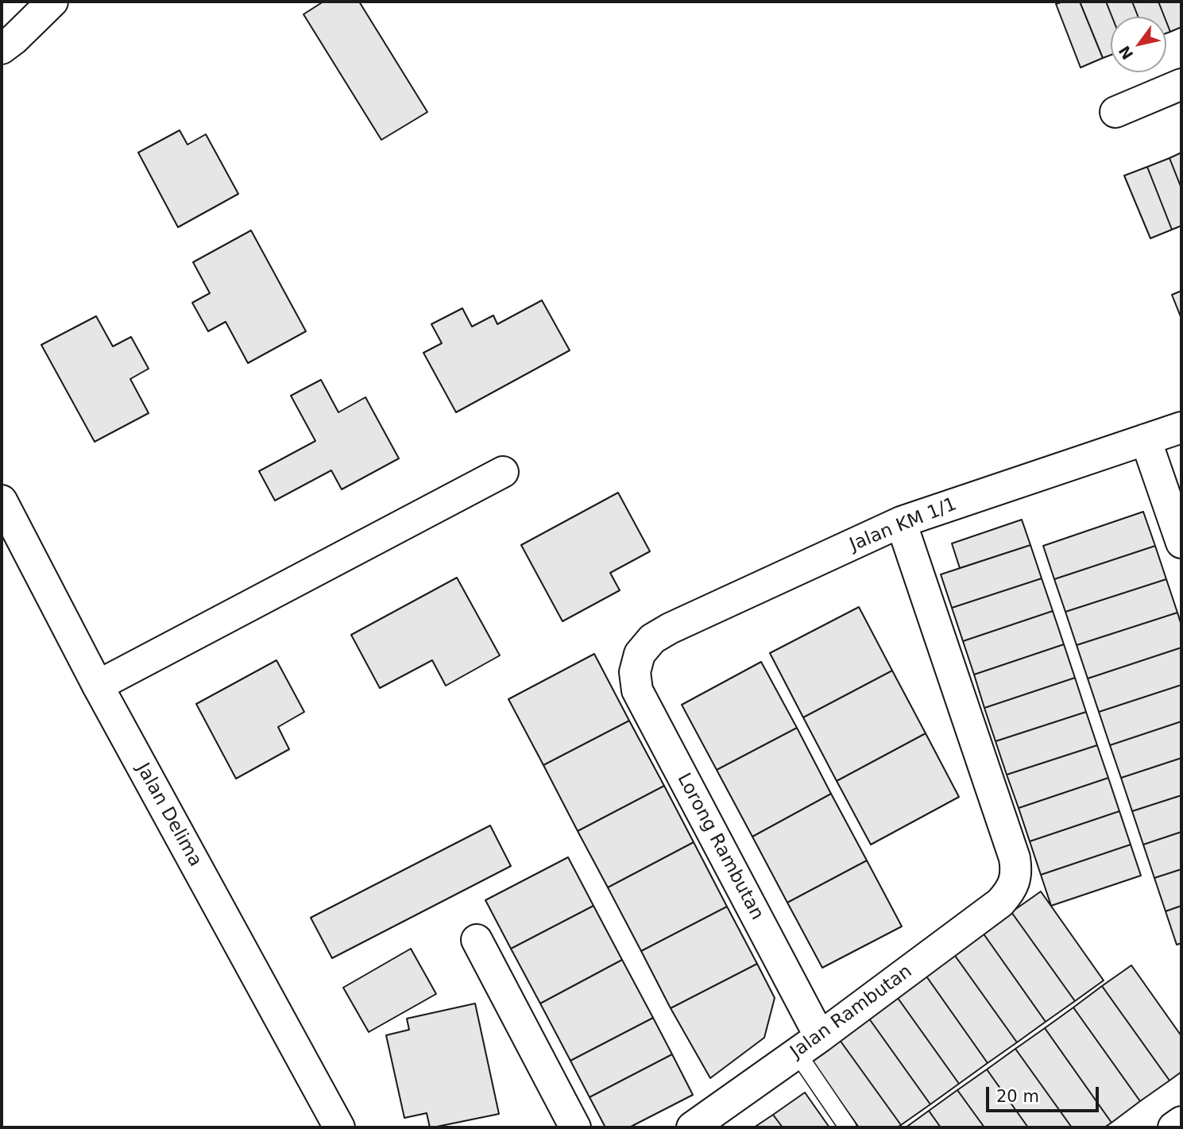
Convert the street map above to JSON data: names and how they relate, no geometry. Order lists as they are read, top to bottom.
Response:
{
  "streets": {
    "street": [
      "Jalan KM 1/1",
      "Jalan Delima",
      "Lorong Rambutan",
      "Jalan Rambutan"
    ]
  },
  "crossings": [
    ["Jalan KM 1/1", "Lorong Rambutan"],
    ["Jalan KM 1/1", "Jalan Rambutan"],
    ["Lorong Rambutan", "Jalan Rambutan"]
  ],
  "scale_bar": "20 m",
  "north": "bottom left"
}
